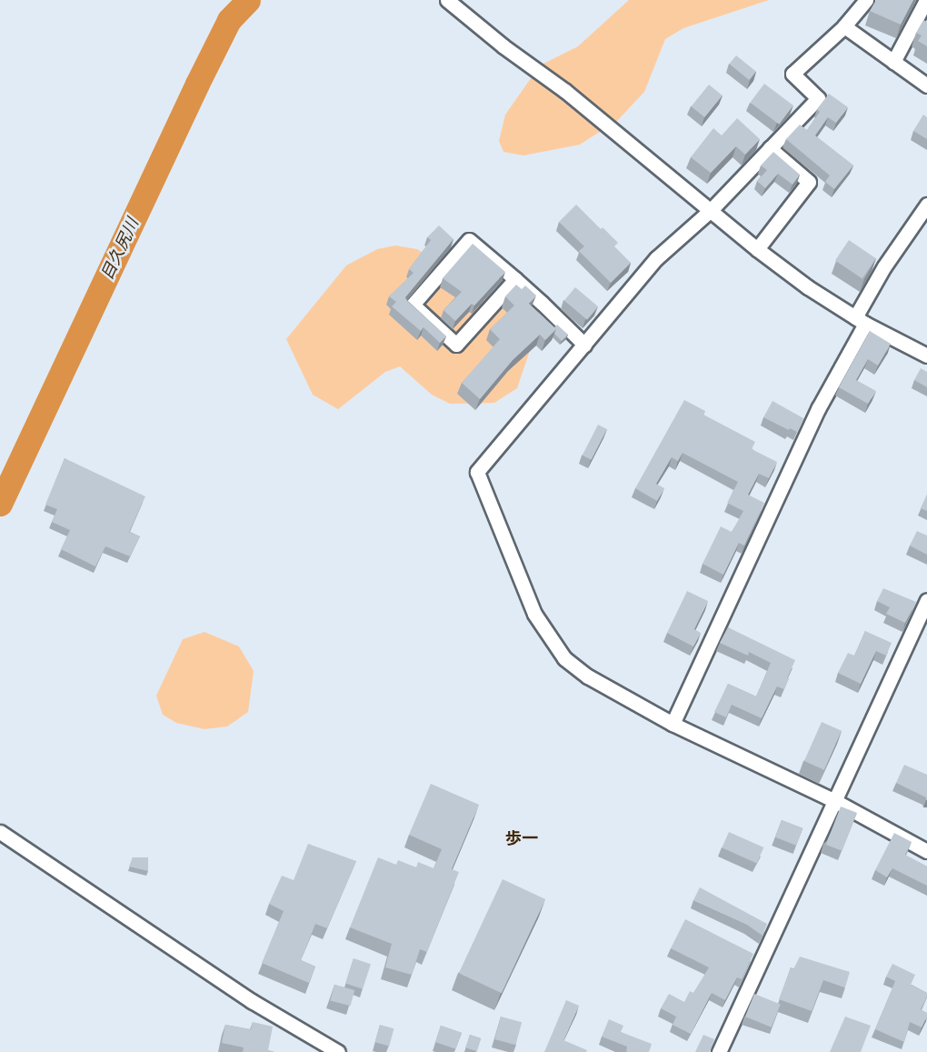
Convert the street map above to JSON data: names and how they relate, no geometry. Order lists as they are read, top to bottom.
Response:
{
  "districts": ["歩一"],
  "water": ["目久尻川"]
}
